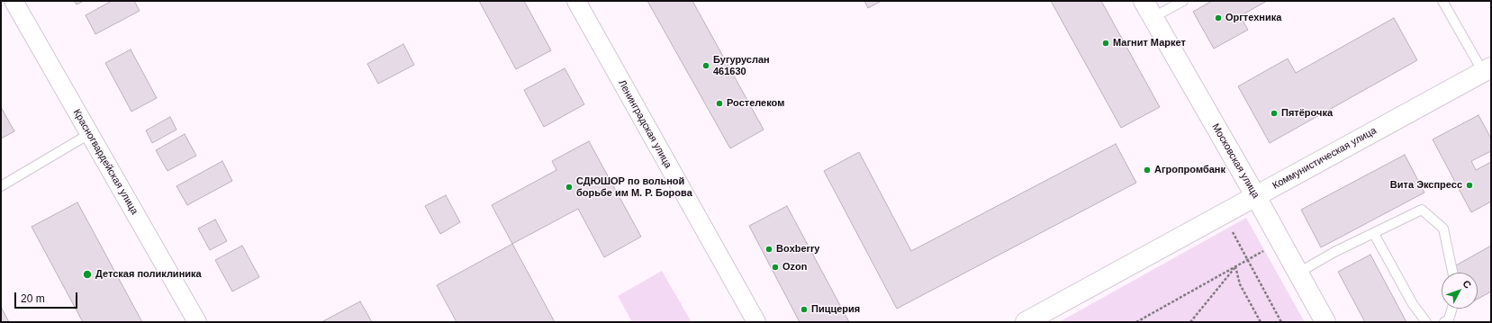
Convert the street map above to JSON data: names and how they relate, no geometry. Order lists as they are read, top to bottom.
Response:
{
  "streets": {
    "street": [
      "Ленинградская улица",
      "Коммунистическая улица",
      "Московская улица",
      "Красногвардейская улица"
    ]
  },
  "crossings": [
    ["Коммунистическая улица", "Московская улица"]
  ],
  "places": [
    "Оргтехника",
    "Магнит Маркет",
    "Бугуруслан 461630",
    "Ростелеком",
    "Пятёрочка",
    "Агропромбанк",
    "Вита Экспресс",
    "СДЮШОР по вольной борьбе им М. Р. Борова",
    "Boxberry",
    "Ozon",
    "Детская поликлиника",
    "Пиццерия"
  ],
  "scale_bar": "20 m",
  "north": "top right"
}
